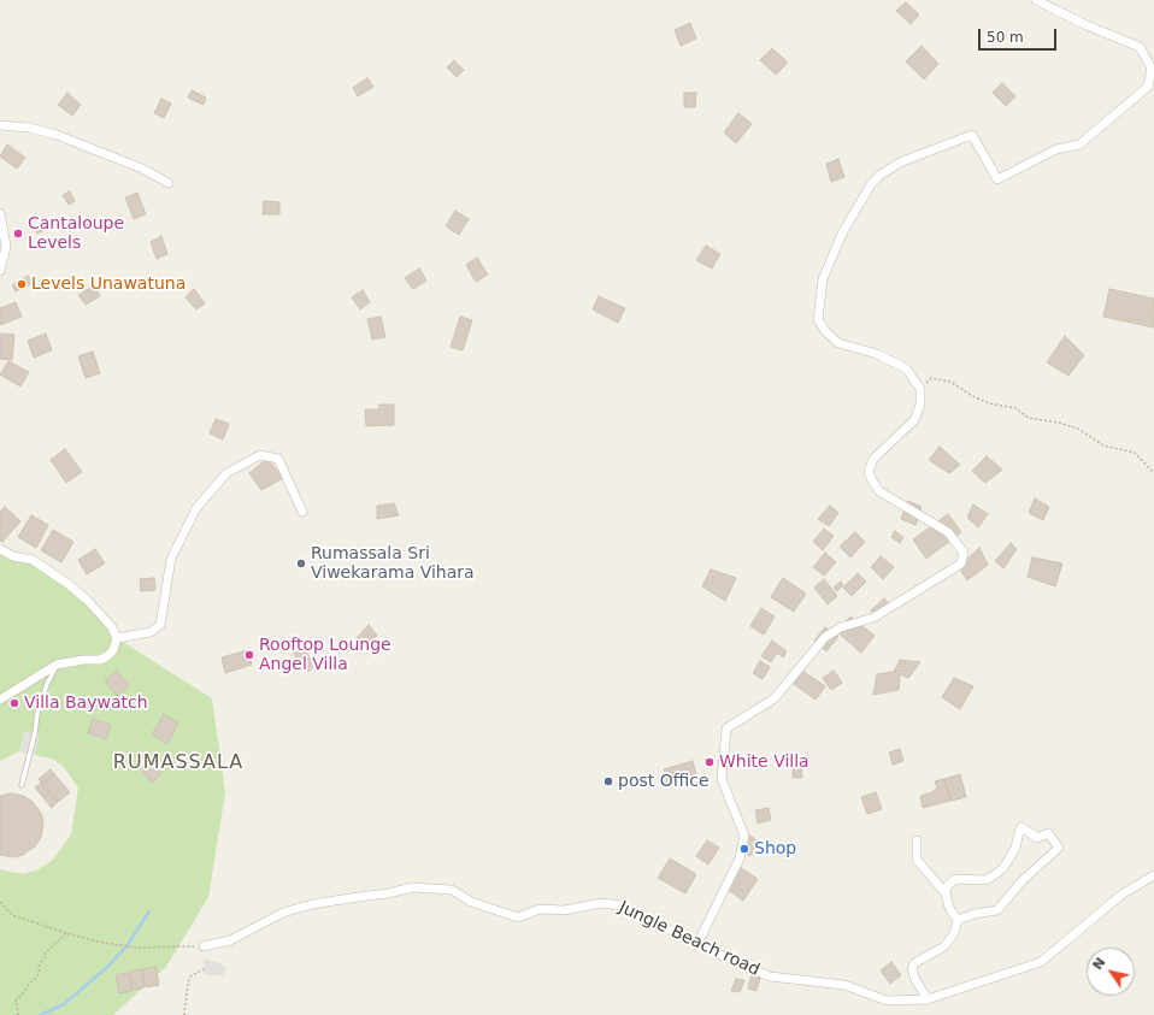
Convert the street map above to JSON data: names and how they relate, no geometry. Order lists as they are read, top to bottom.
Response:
{
  "streets": {
    "street": ["Jungle Beach road"]
  },
  "districts": ["RUMASSALA"],
  "places": [
    "Cantaloupe Levels",
    "Levels Unawatuna",
    "Rumassala Sri Viwekarama Vihara",
    "Rooftop Lounge Angel Villa",
    "Villa Baywatch",
    "White Villa",
    "post Office",
    "Shop"
  ],
  "scale_bar": "50 m",
  "north": "top left"
}
